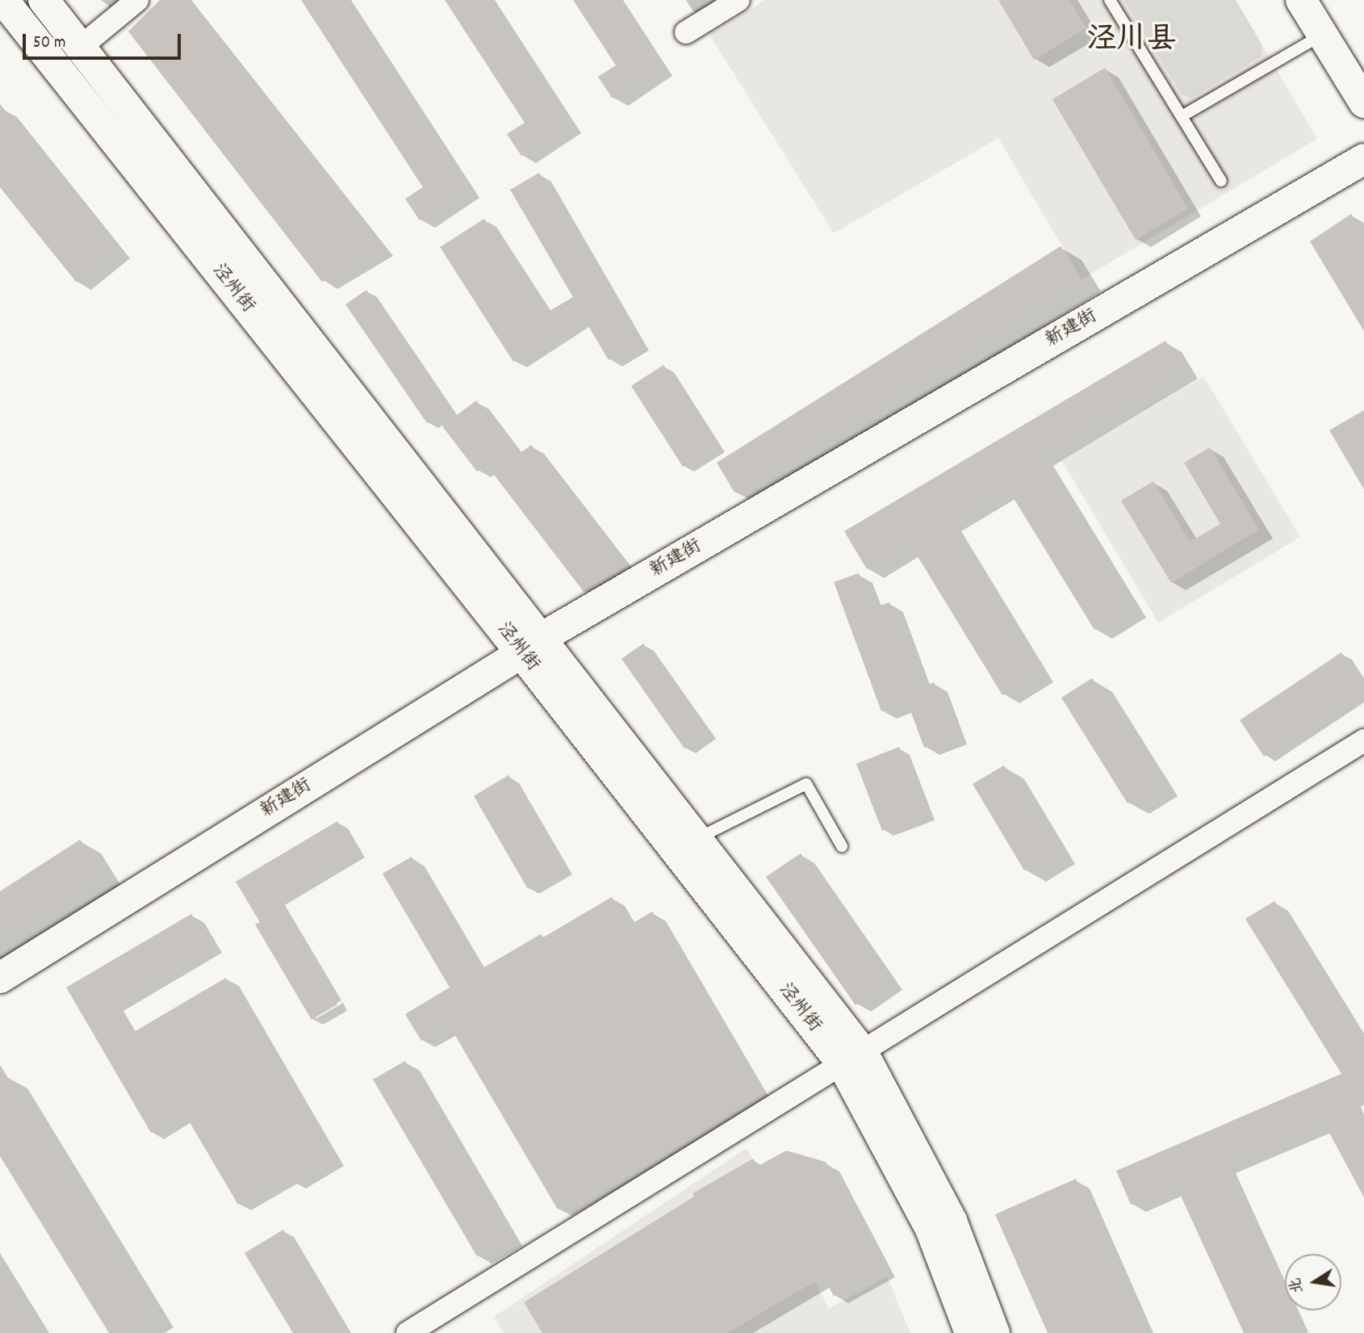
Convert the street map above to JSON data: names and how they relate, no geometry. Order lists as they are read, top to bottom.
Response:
{
  "streets": {
    "main road": ["泾州街", "新建街"]
  },
  "crossings": [
    ["泾州街", "新建街"]
  ],
  "districts": ["泾川县"],
  "scale_bar": "50 m",
  "north": "left"
}
